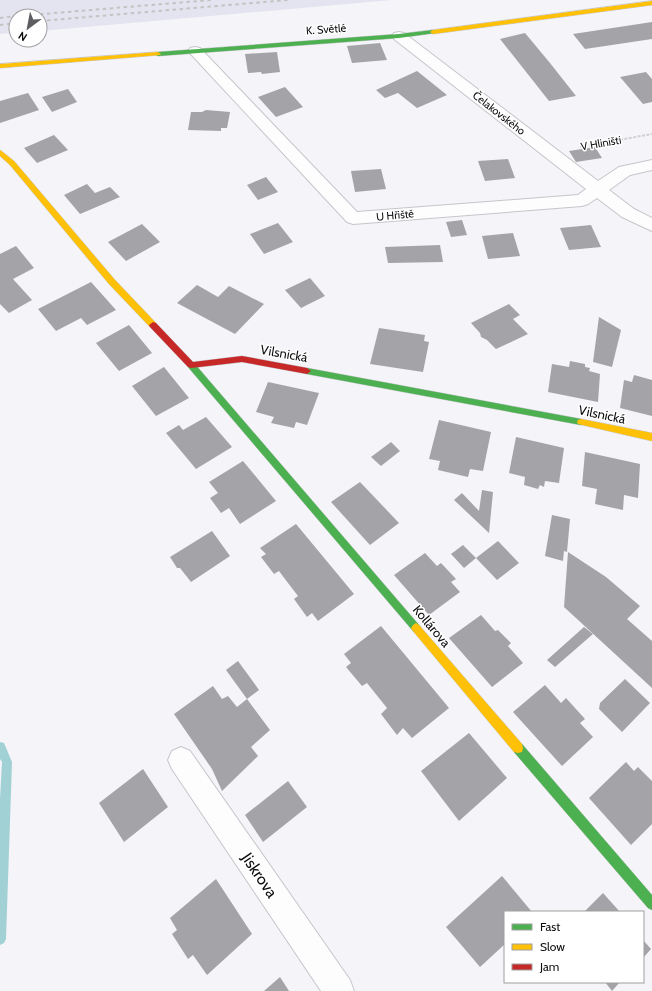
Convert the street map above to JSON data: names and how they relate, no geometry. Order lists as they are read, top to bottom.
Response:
{
  "streets": {
    "street": [
      "K. Světlé",
      "Čelakovského",
      "U Hřiště",
      "Vilsnická",
      "Kollárova",
      "Jiskrova"
    ],
    "path": ["V Hliništi"]
  },
  "crossings": [
    ["K. Světlé", "Čelakovského"],
    ["K. Světlé", "U Hřiště"],
    ["Čelakovského", "V Hliništi"],
    ["Čelakovského", "U Hřiště"],
    ["Vilsnická", "Kollárova"]
  ],
  "legend": ["Fast", "Slow", "Jam"],
  "north": "bottom left"
}
